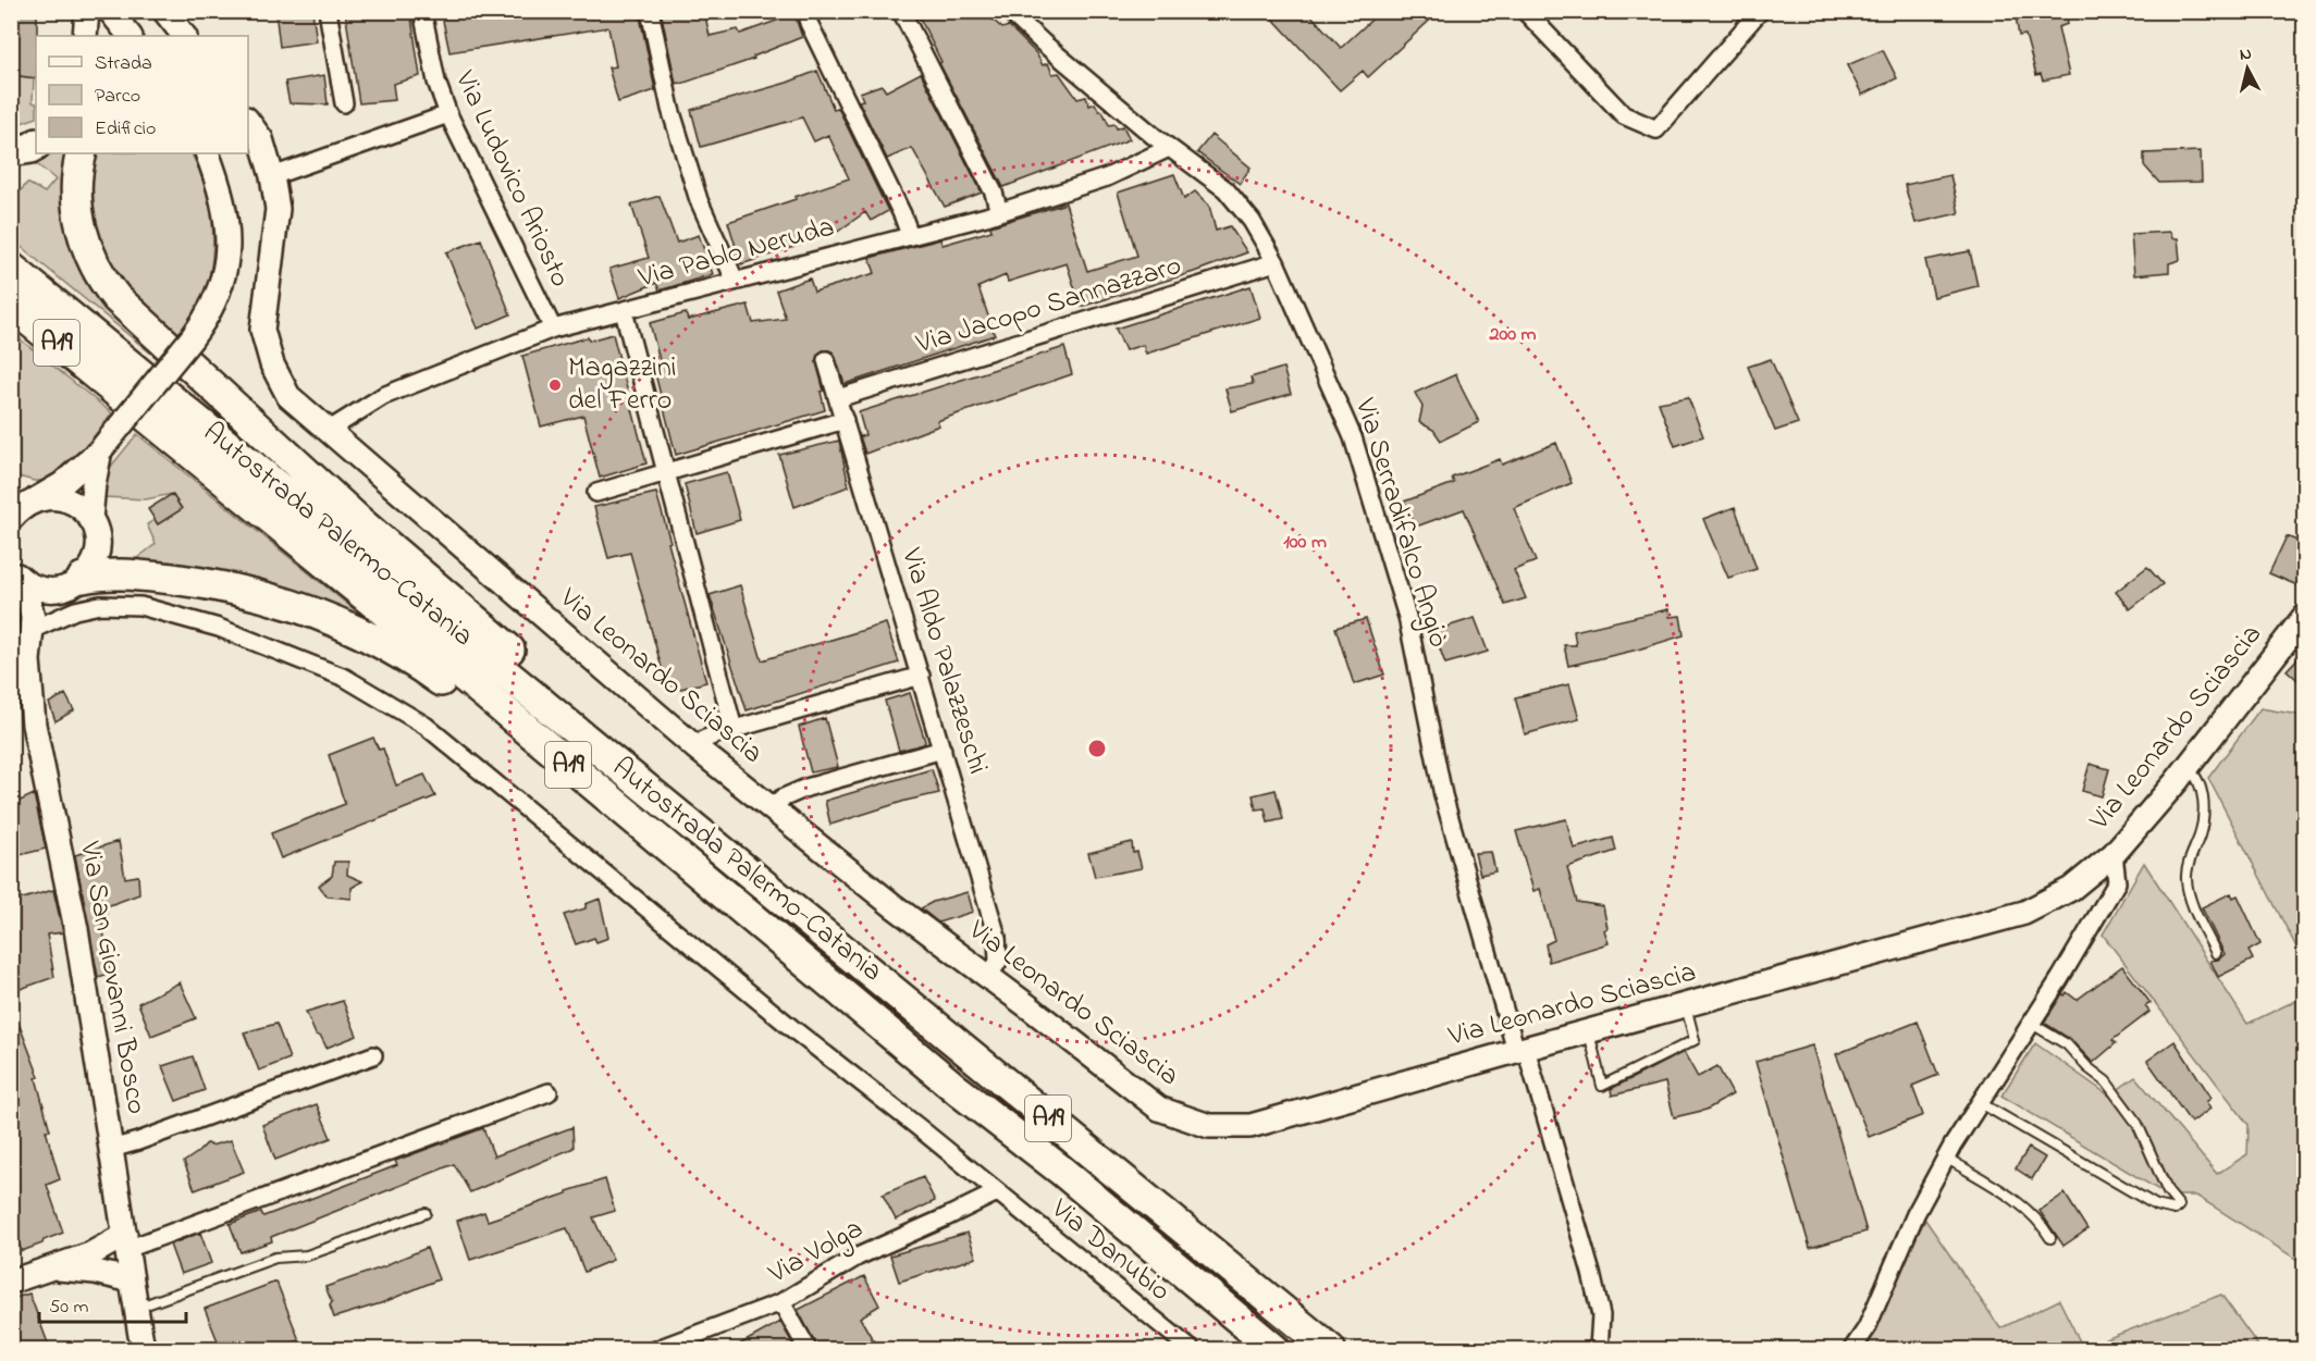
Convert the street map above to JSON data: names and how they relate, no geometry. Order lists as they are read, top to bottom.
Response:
{
  "streets": {
    "highway": ["A19", "Autostrada Palermo-Catania"],
    "street": [
      "Via Ludovico Ariosto",
      "Via Pablo Neruda",
      "Via Jacopo Sannazzaro",
      "Via Serradifalco Angiò",
      "Via Aldo Palazzeschi",
      "Via Leonardo Sciascia",
      "Via San Giovanni Bosco",
      "Via Danubio",
      "Via Volga"
    ]
  },
  "crossings": [
    ["Via Ludovico Ariosto", "Via Pablo Neruda"],
    ["Via Pablo Neruda", "Via Serradifalco Angiò"],
    ["Via Pablo Neruda", "Via Leonardo Sciascia"],
    ["Via Jacopo Sannazzaro", "Via Serradifalco Angiò"],
    ["Via Jacopo Sannazzaro", "Via Aldo Palazzeschi"],
    ["Via Serradifalco Angiò", "Via Leonardo Sciascia"],
    ["Via Aldo Palazzeschi", "Via Leonardo Sciascia"],
    ["Via San Giovanni Bosco", "Via Danubio"],
    ["Via Danubio", "Via Volga"]
  ],
  "places": ["Magazzini del Ferro"],
  "legend": ["Strada", "Parco", "Edificio"],
  "scale_bar": "50 m",
  "north": "top",
  "rings": ["200 m", "100 m"]
}
